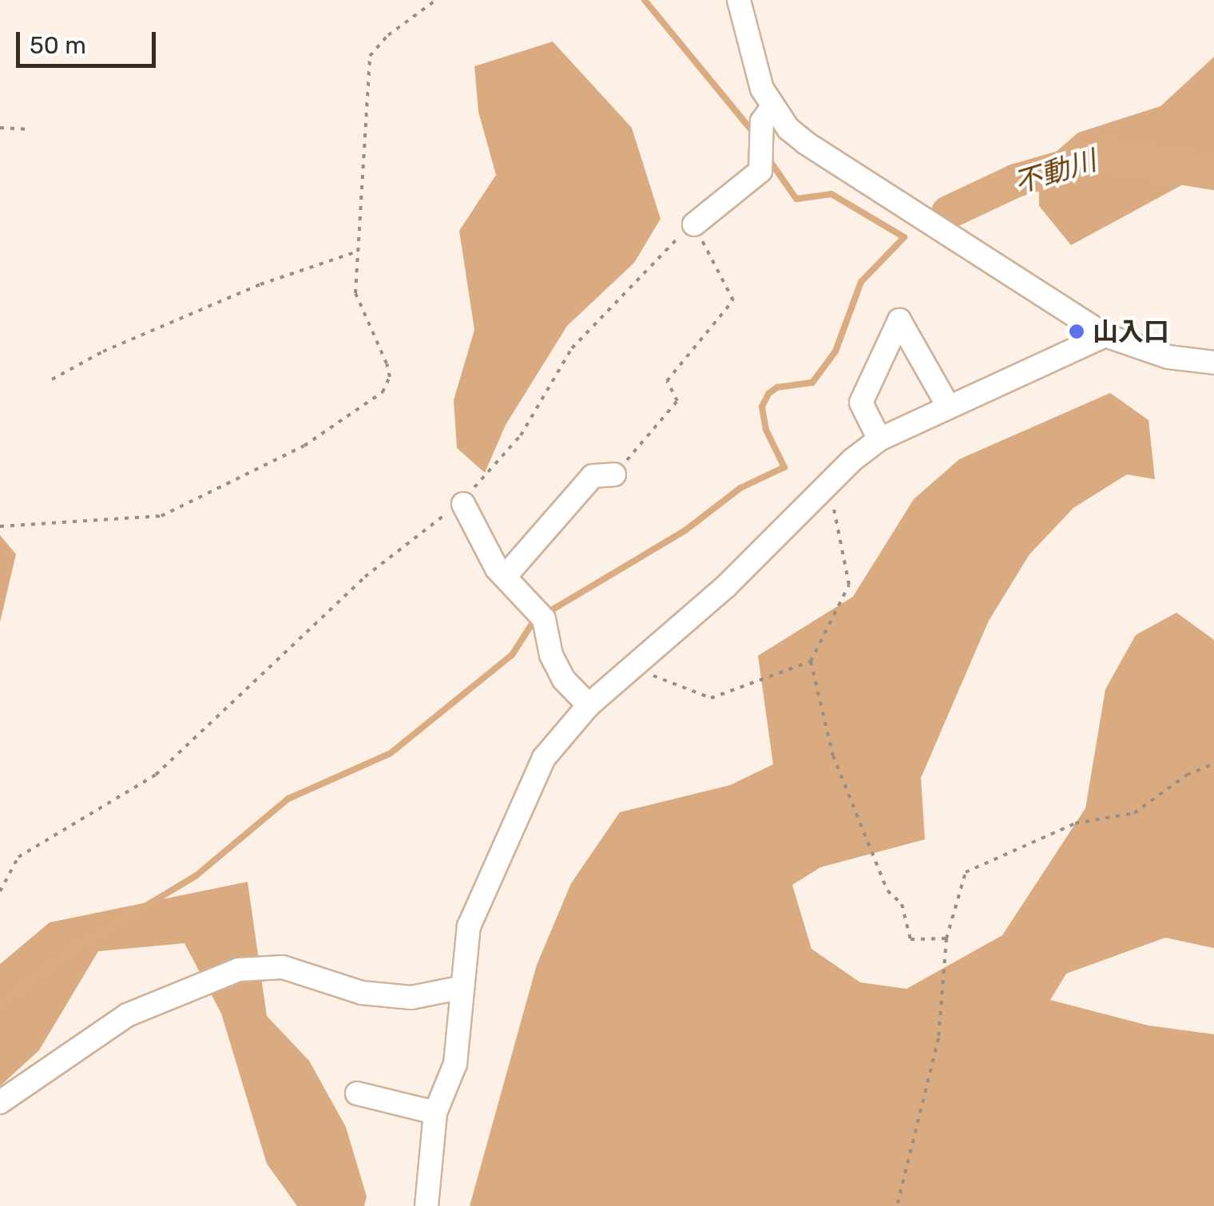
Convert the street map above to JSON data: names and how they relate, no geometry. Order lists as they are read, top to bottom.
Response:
{
  "water": ["不動川"],
  "places": ["山入口"],
  "scale_bar": "50 m"
}
